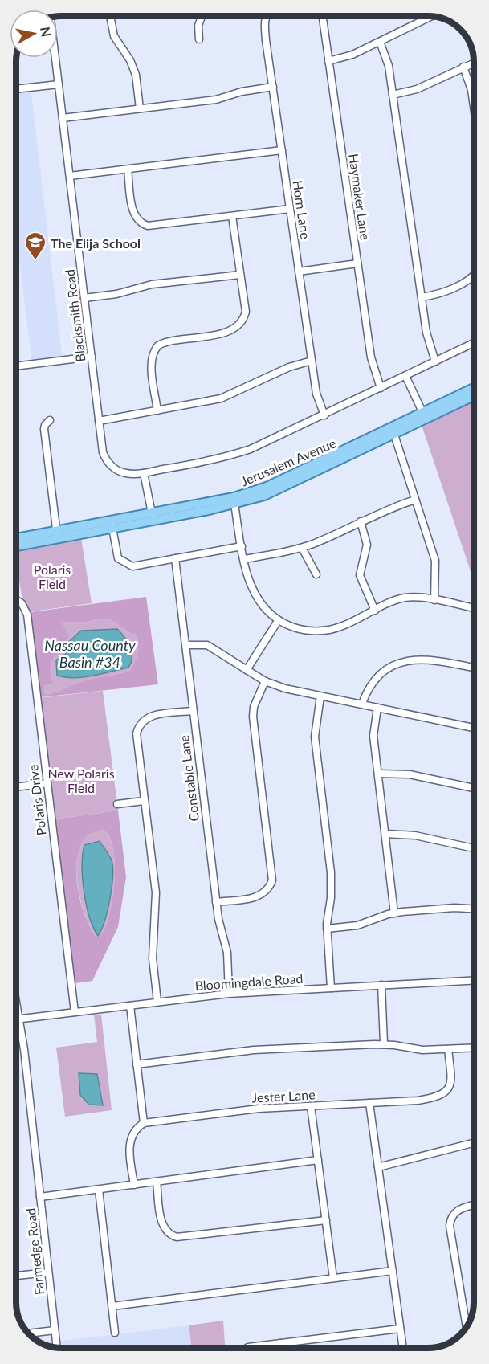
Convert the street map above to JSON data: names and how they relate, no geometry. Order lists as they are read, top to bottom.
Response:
{
  "streets": {
    "main road": ["Jerusalem Avenue"],
    "street": [
      "Haymaker Lane",
      "Horn Lane",
      "Blacksmith Road",
      "Constable Lane",
      "Polaris Drive",
      "Bloomingdale Road",
      "Jester Lane",
      "Farmedge Road"
    ]
  },
  "crossings": [
    ["Haymaker Lane", "Blacksmith Road"],
    ["Horn Lane", "Blacksmith Road"],
    ["Constable Lane", "Bloomingdale Road"],
    ["Polaris Drive", "Bloomingdale Road"],
    ["Bloomingdale Road", "Farmedge Road"]
  ],
  "water": ["Nassau County Basin #34"],
  "parks": ["Polaris Field", "New Polaris Field"],
  "places": {
    "school or university": ["The Elija School"]
  },
  "north": "right"
}
